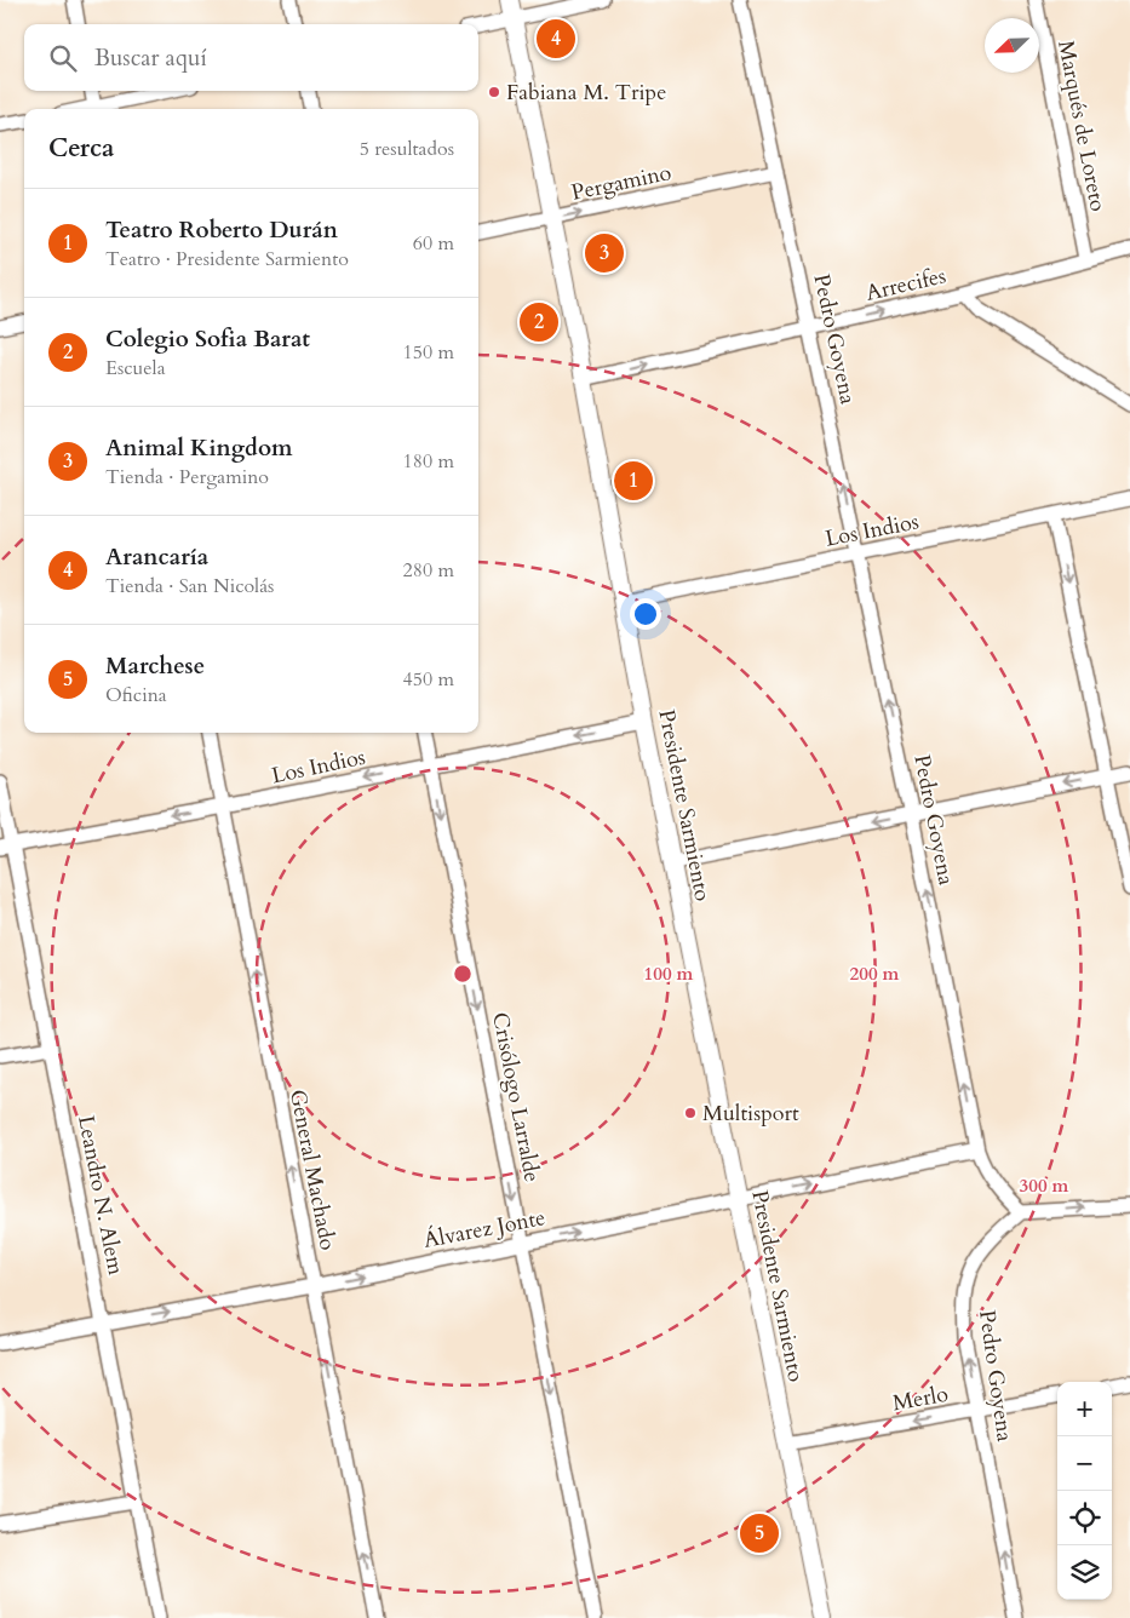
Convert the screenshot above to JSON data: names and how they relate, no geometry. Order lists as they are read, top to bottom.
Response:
{
  "streets": {
    "main road": ["Presidente Sarmiento"],
    "street": [
      "Marqués de Loreto",
      "Pergamino",
      "Arrecifes",
      "Pedro Goyena",
      "Los Indios",
      "Crisólogo Larralde",
      "General Machado",
      "Leandro N. Alem",
      "Álvarez Jonte",
      "Merlo"
    ]
  },
  "crossings": [
    ["Marqués de Loreto", "Arrecifes"],
    ["Pergamino", "Pedro Goyena"],
    ["Pergamino", "Presidente Sarmiento"],
    ["Arrecifes", "Pedro Goyena"],
    ["Arrecifes", "Presidente Sarmiento"],
    ["Pedro Goyena", "Los Indios"],
    ["Pedro Goyena", "Álvarez Jonte"],
    ["Pedro Goyena", "Merlo"],
    ["Los Indios", "Presidente Sarmiento"],
    ["Los Indios", "Crisólogo Larralde"],
    ["Los Indios", "General Machado"],
    ["Los Indios", "Leandro N. Alem"],
    ["Presidente Sarmiento", "Álvarez Jonte"],
    ["Presidente Sarmiento", "Merlo"],
    ["Crisólogo Larralde", "Álvarez Jonte"],
    ["General Machado", "Álvarez Jonte"],
    ["Leandro N. Alem", "Álvarez Jonte"]
  ],
  "one_way": [
    "Pergamino",
    "Arrecifes",
    "Pedro Goyena",
    "Los Indios",
    "Crisólogo Larralde",
    "General Machado",
    "Álvarez Jonte",
    "Merlo"
  ],
  "places": ["Fabiana M. Tripe", "Multisport"],
  "north": "bottom left",
  "page": {
    "pins": [
      "4",
      "3",
      "2",
      "1",
      "5"
    ],
    "search": "Buscar aquí",
    "heading": ["Cerca", "5 resultados"],
    "list": [
      {
        "mark": "1",
        "name": "Teatro Roberto Durán",
        "note": "Teatro · Presidente Sarmiento",
        "value": "60 m"
      },
      {
        "mark": "2",
        "name": "Colegio Sofia Barat",
        "note": "Escuela",
        "value": "150 m"
      },
      {
        "mark": "3",
        "name": "Animal Kingdom",
        "note": "Tienda · Pergamino",
        "value": "180 m"
      },
      {
        "mark": "4",
        "name": "Arancaría",
        "note": "Tienda · San Nicolás",
        "value": "280 m"
      },
      {
        "mark": "5",
        "name": "Marchese",
        "note": "Oficina",
        "value": "450 m"
      }
    ],
    "map_buttons": ["+", "−"]
  },
  "rings": ["100 m", "200 m", "300 m"]
}
